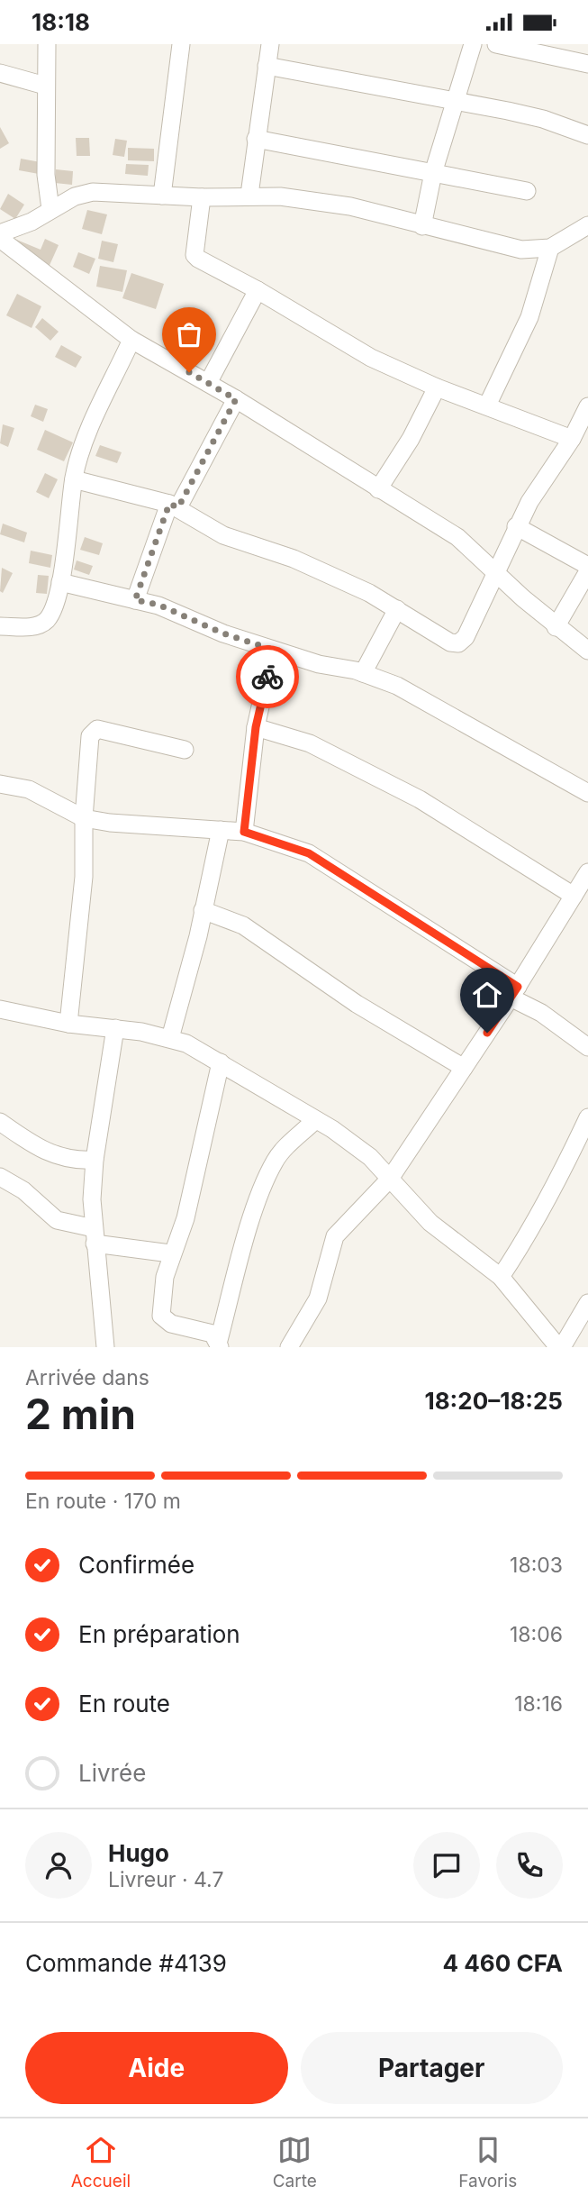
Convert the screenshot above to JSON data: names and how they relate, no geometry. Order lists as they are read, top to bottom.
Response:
{
  "page": {
    "status": "18:18",
    "heading": ["2 min", "Arrivée dans", "18:20–18:25"],
    "panel": [
      "Hugo",
      "Livreur · 4.7",
      "Commande #4139",
      "4 460 CFA"
    ],
    "bar": "En route · 170 m",
    "list": [
      ["Confirmée", "18:03"],
      ["En préparation", "18:06"],
      ["En route", "18:16"],
      "Livrée"
    ],
    "buttons": ["Aide", "Partager"],
    "tabs": ["Accueil", "Carte", "Favoris"]
  }
}
